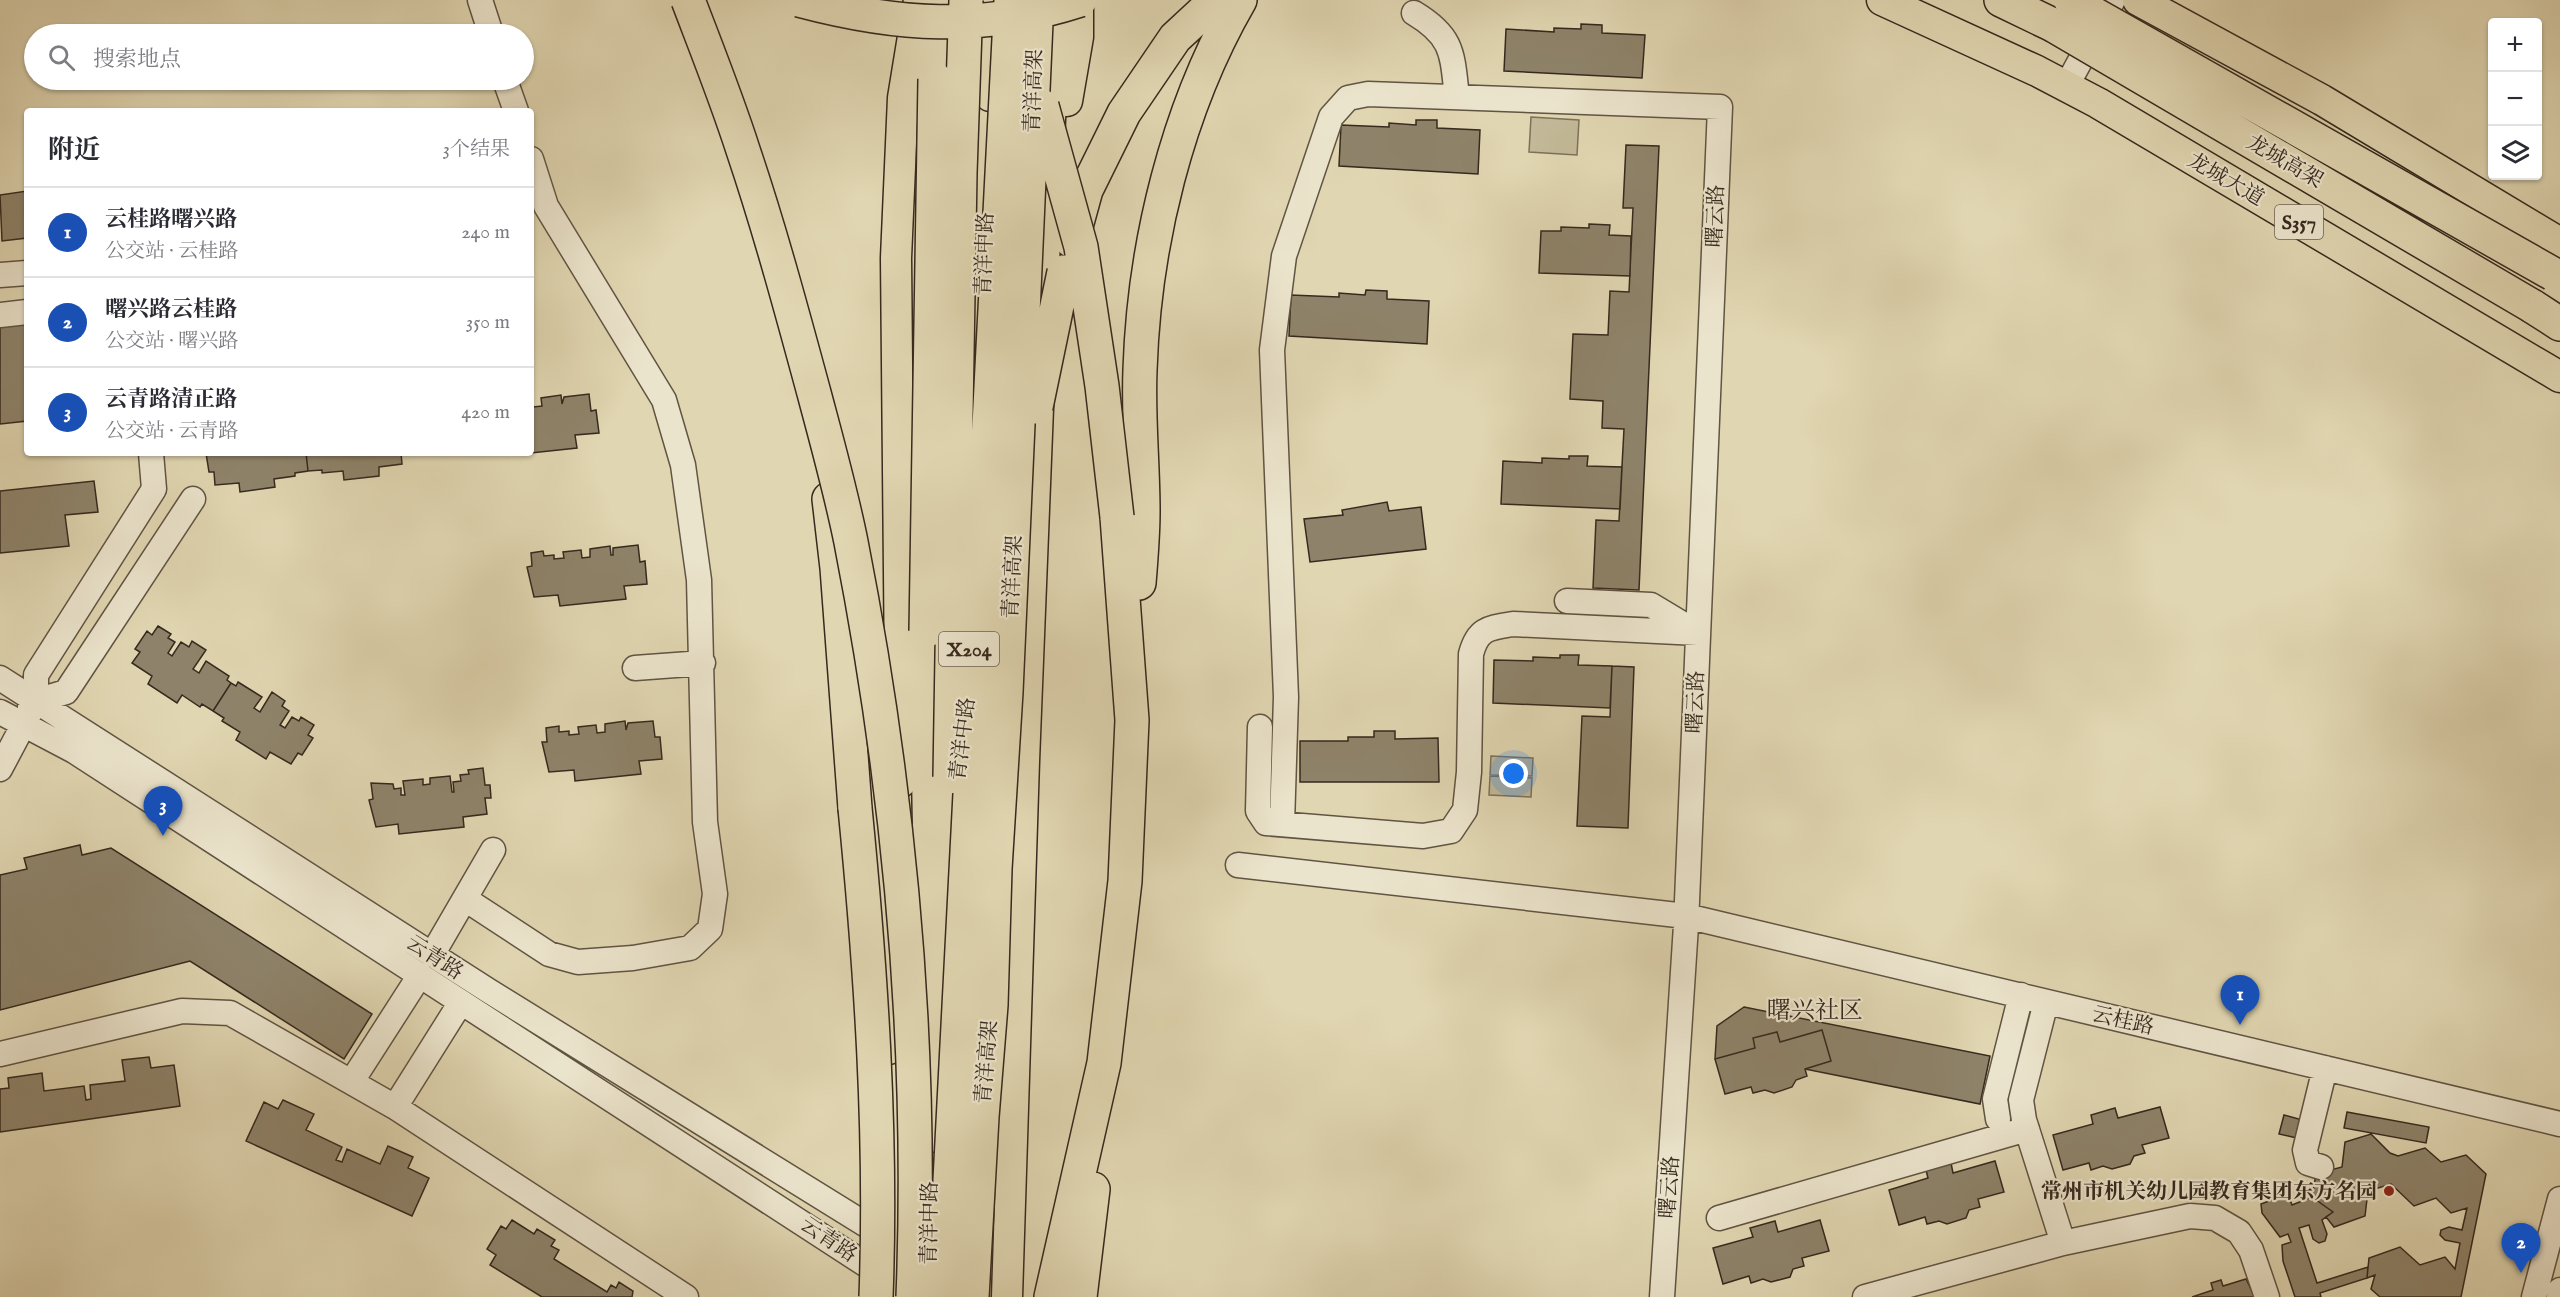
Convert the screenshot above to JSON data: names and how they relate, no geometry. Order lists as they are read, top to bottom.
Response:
{
  "streets": {
    "highway": ["青洋高架", "龙城高架"],
    "main road": [
      "龙城大道",
      "S357",
      "青洋中路",
      "X204"
    ],
    "street": ["曙云路", "云青路", "云桂路"]
  },
  "crossings": [
    ["曙云路", "云桂路"],
    ["青洋中路", "云青路"]
  ],
  "districts": ["曙兴社区"],
  "places": ["常州市机关幼儿园教育集团东方名园"],
  "page": {
    "map_buttons": ["+", "−"],
    "search": "搜索地点",
    "heading": ["附近", "3个结果"],
    "list": [
      {
        "mark": "1",
        "name": "云桂路曙兴路",
        "note": "公交站 · 云桂路",
        "value": "240 m"
      },
      {
        "mark": "2",
        "name": "曙兴路云桂路",
        "note": "公交站 · 曙兴路",
        "value": "350 m"
      },
      {
        "mark": "3",
        "name": "云青路清正路",
        "note": "公交站 · 云青路",
        "value": "420 m"
      }
    ],
    "pins": ["3", "1", "2"]
  }
}
